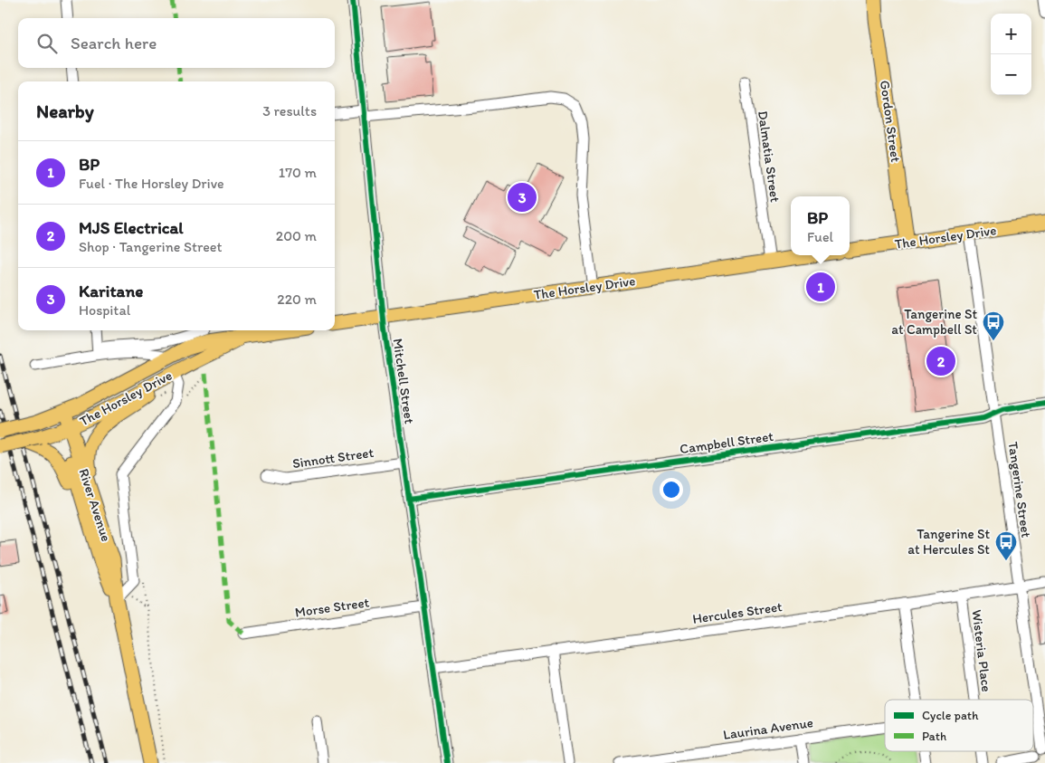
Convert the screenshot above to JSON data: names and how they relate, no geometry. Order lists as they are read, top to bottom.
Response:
{
  "streets": {
    "main road": ["Gordon Street", "The Horsley Drive", "River Avenue"],
    "street": [
      "Dalmatia Street",
      "Mitchell Street",
      "Campbell Street",
      "Sinnott Street",
      "Tangerine Street",
      "Morse Street",
      "Hercules Street",
      "Wisteria Place",
      "Laurina Avenue"
    ]
  },
  "crossings": [
    ["Gordon Street", "The Horsley Drive"],
    ["Dalmatia Street", "The Horsley Drive"],
    ["The Horsley Drive", "Mitchell Street"],
    ["The Horsley Drive", "Tangerine Street"],
    ["The Horsley Drive", "River Avenue"],
    ["Mitchell Street", "Campbell Street"],
    ["Mitchell Street", "Sinnott Street"],
    ["Mitchell Street", "Morse Street"],
    ["Mitchell Street", "Hercules Street"],
    ["Campbell Street", "Tangerine Street"],
    ["Tangerine Street", "Hercules Street"],
    ["Hercules Street", "Wisteria Place"]
  ],
  "places": {
    "bus stop": ["Tangerine St at Campbell St", "Tangerine St at Hercules St"]
  },
  "legend": ["Cycle path", "Path"],
  "page": {
    "map_buttons": ["+", "−"],
    "search": "Search here",
    "heading": ["Nearby", "3 results"],
    "list": [
      {
        "mark": "1",
        "name": "BP",
        "note": "Fuel · The Horsley Drive",
        "value": "170 m"
      },
      {
        "mark": "2",
        "name": "MJS Electrical",
        "note": "Shop · Tangerine Street",
        "value": "200 m"
      },
      {
        "mark": "3",
        "name": "Karitane",
        "note": "Hospital",
        "value": "220 m"
      }
    ],
    "pins": ["3", "1", "2"],
    "popup": ["BP", "Fuel"]
  }
}
